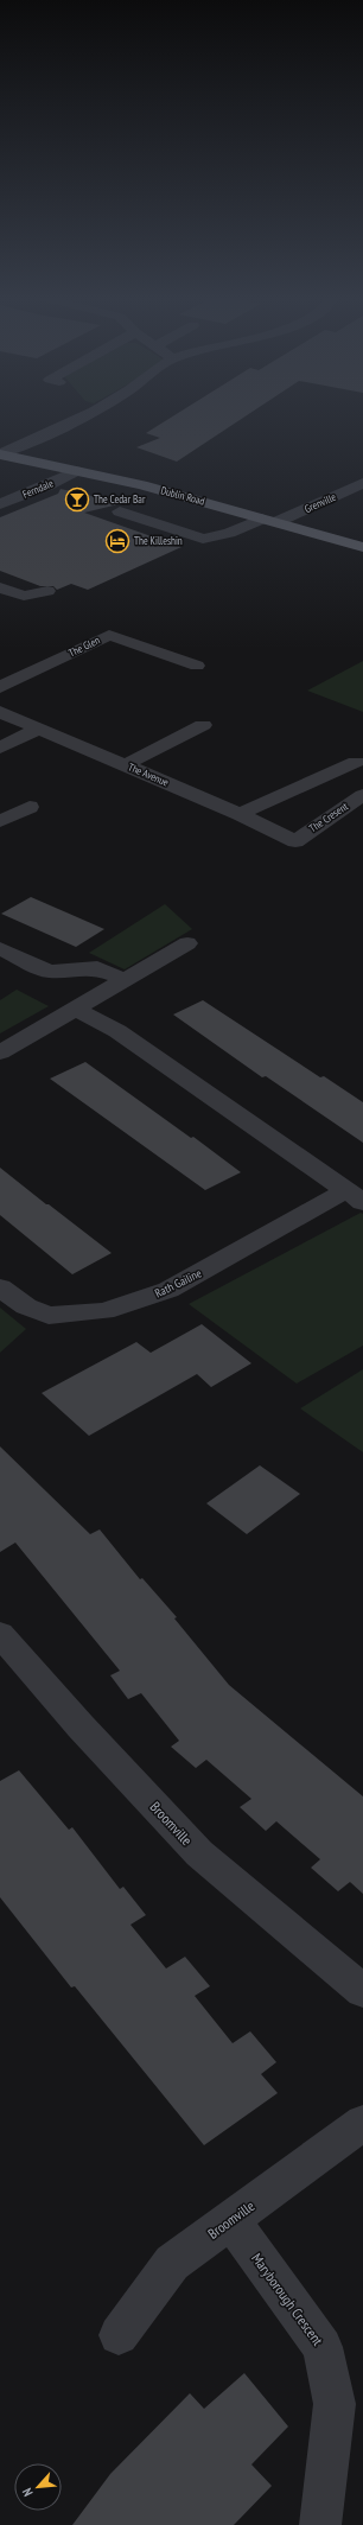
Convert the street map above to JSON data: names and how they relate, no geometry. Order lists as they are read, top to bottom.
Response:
{
  "streets": {
    "main road": ["Dublin Road"],
    "street": [
      "Ferndale",
      "Grenville",
      "The Glen",
      "The Avenue",
      "The Cresent",
      "Rath Gailine",
      "Broomville",
      "Maryborough Crescent"
    ]
  },
  "crossings": [
    ["Ferndale", "Dublin Road"],
    ["Dublin Road", "Grenville"],
    ["The Avenue", "The Cresent"],
    ["Broomville", "Maryborough Crescent"]
  ],
  "places": {
    "bar": ["The Cedar Bar"],
    "hotel": ["The Killeshin"]
  },
  "north": "bottom left"
}
